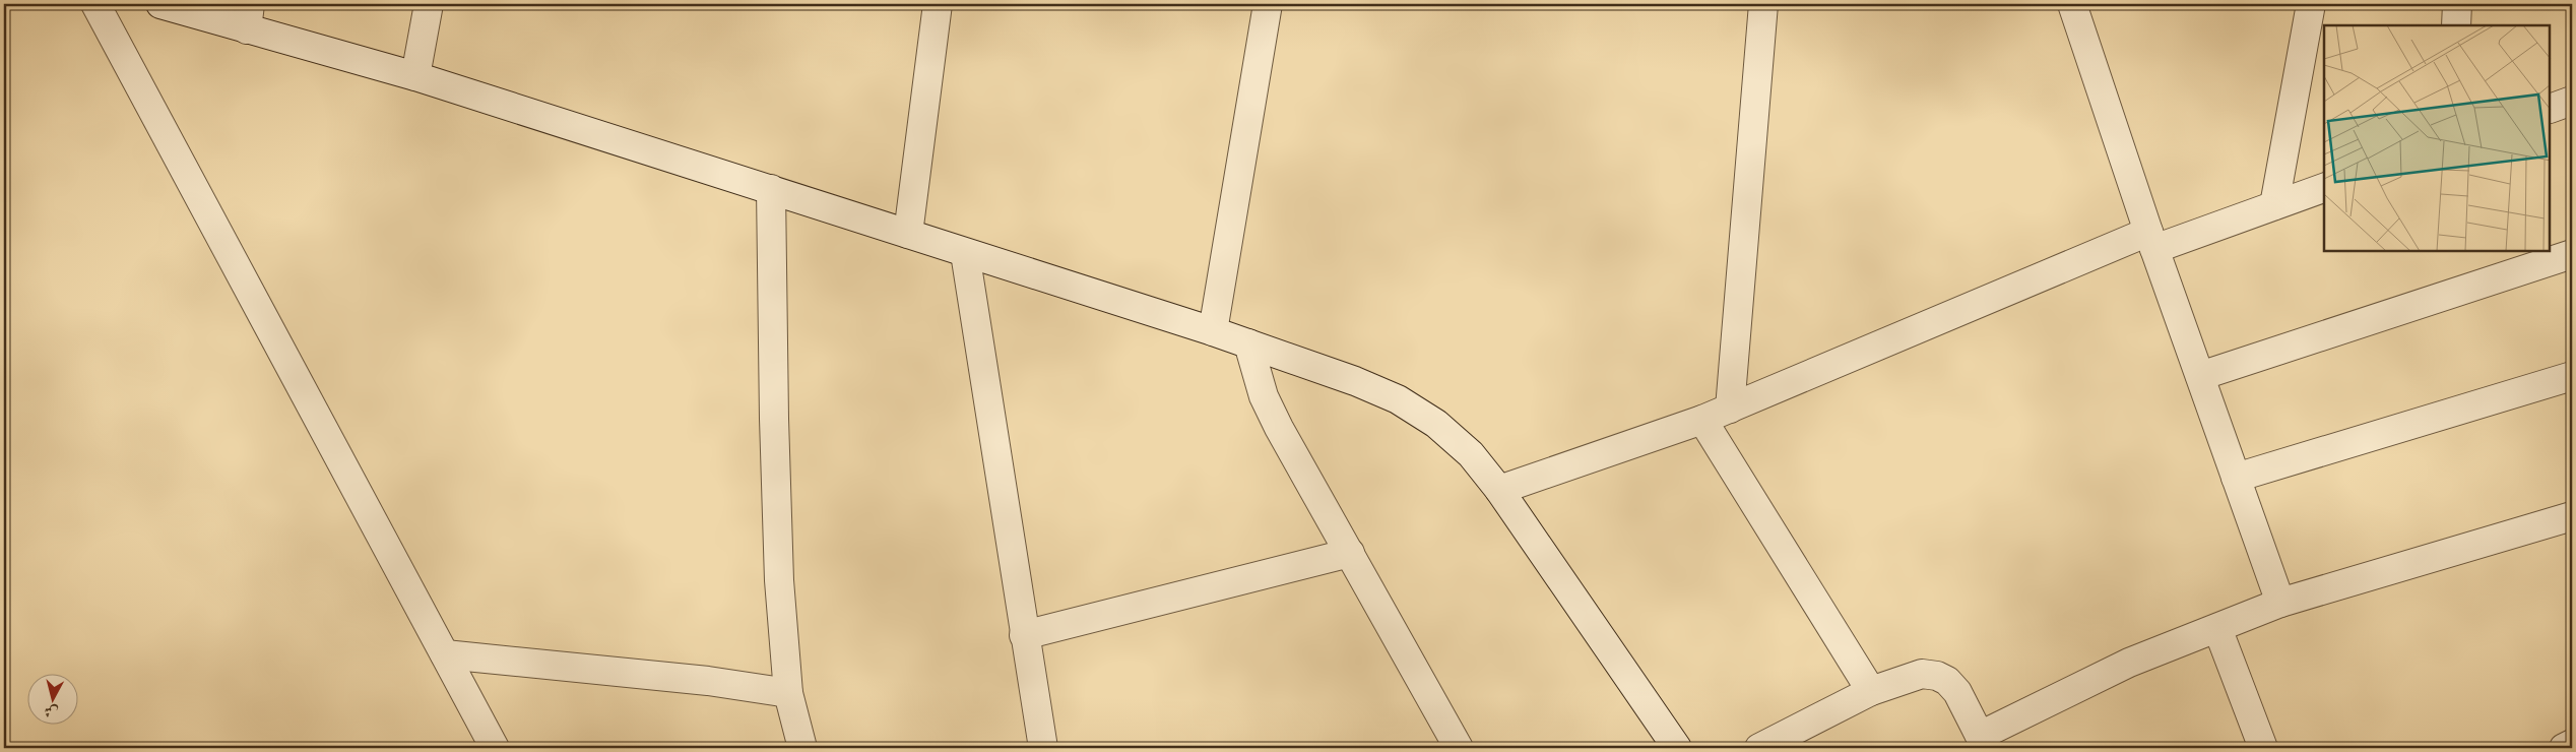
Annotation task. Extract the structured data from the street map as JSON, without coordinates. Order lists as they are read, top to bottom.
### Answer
{
  "north": "bottom"
}
